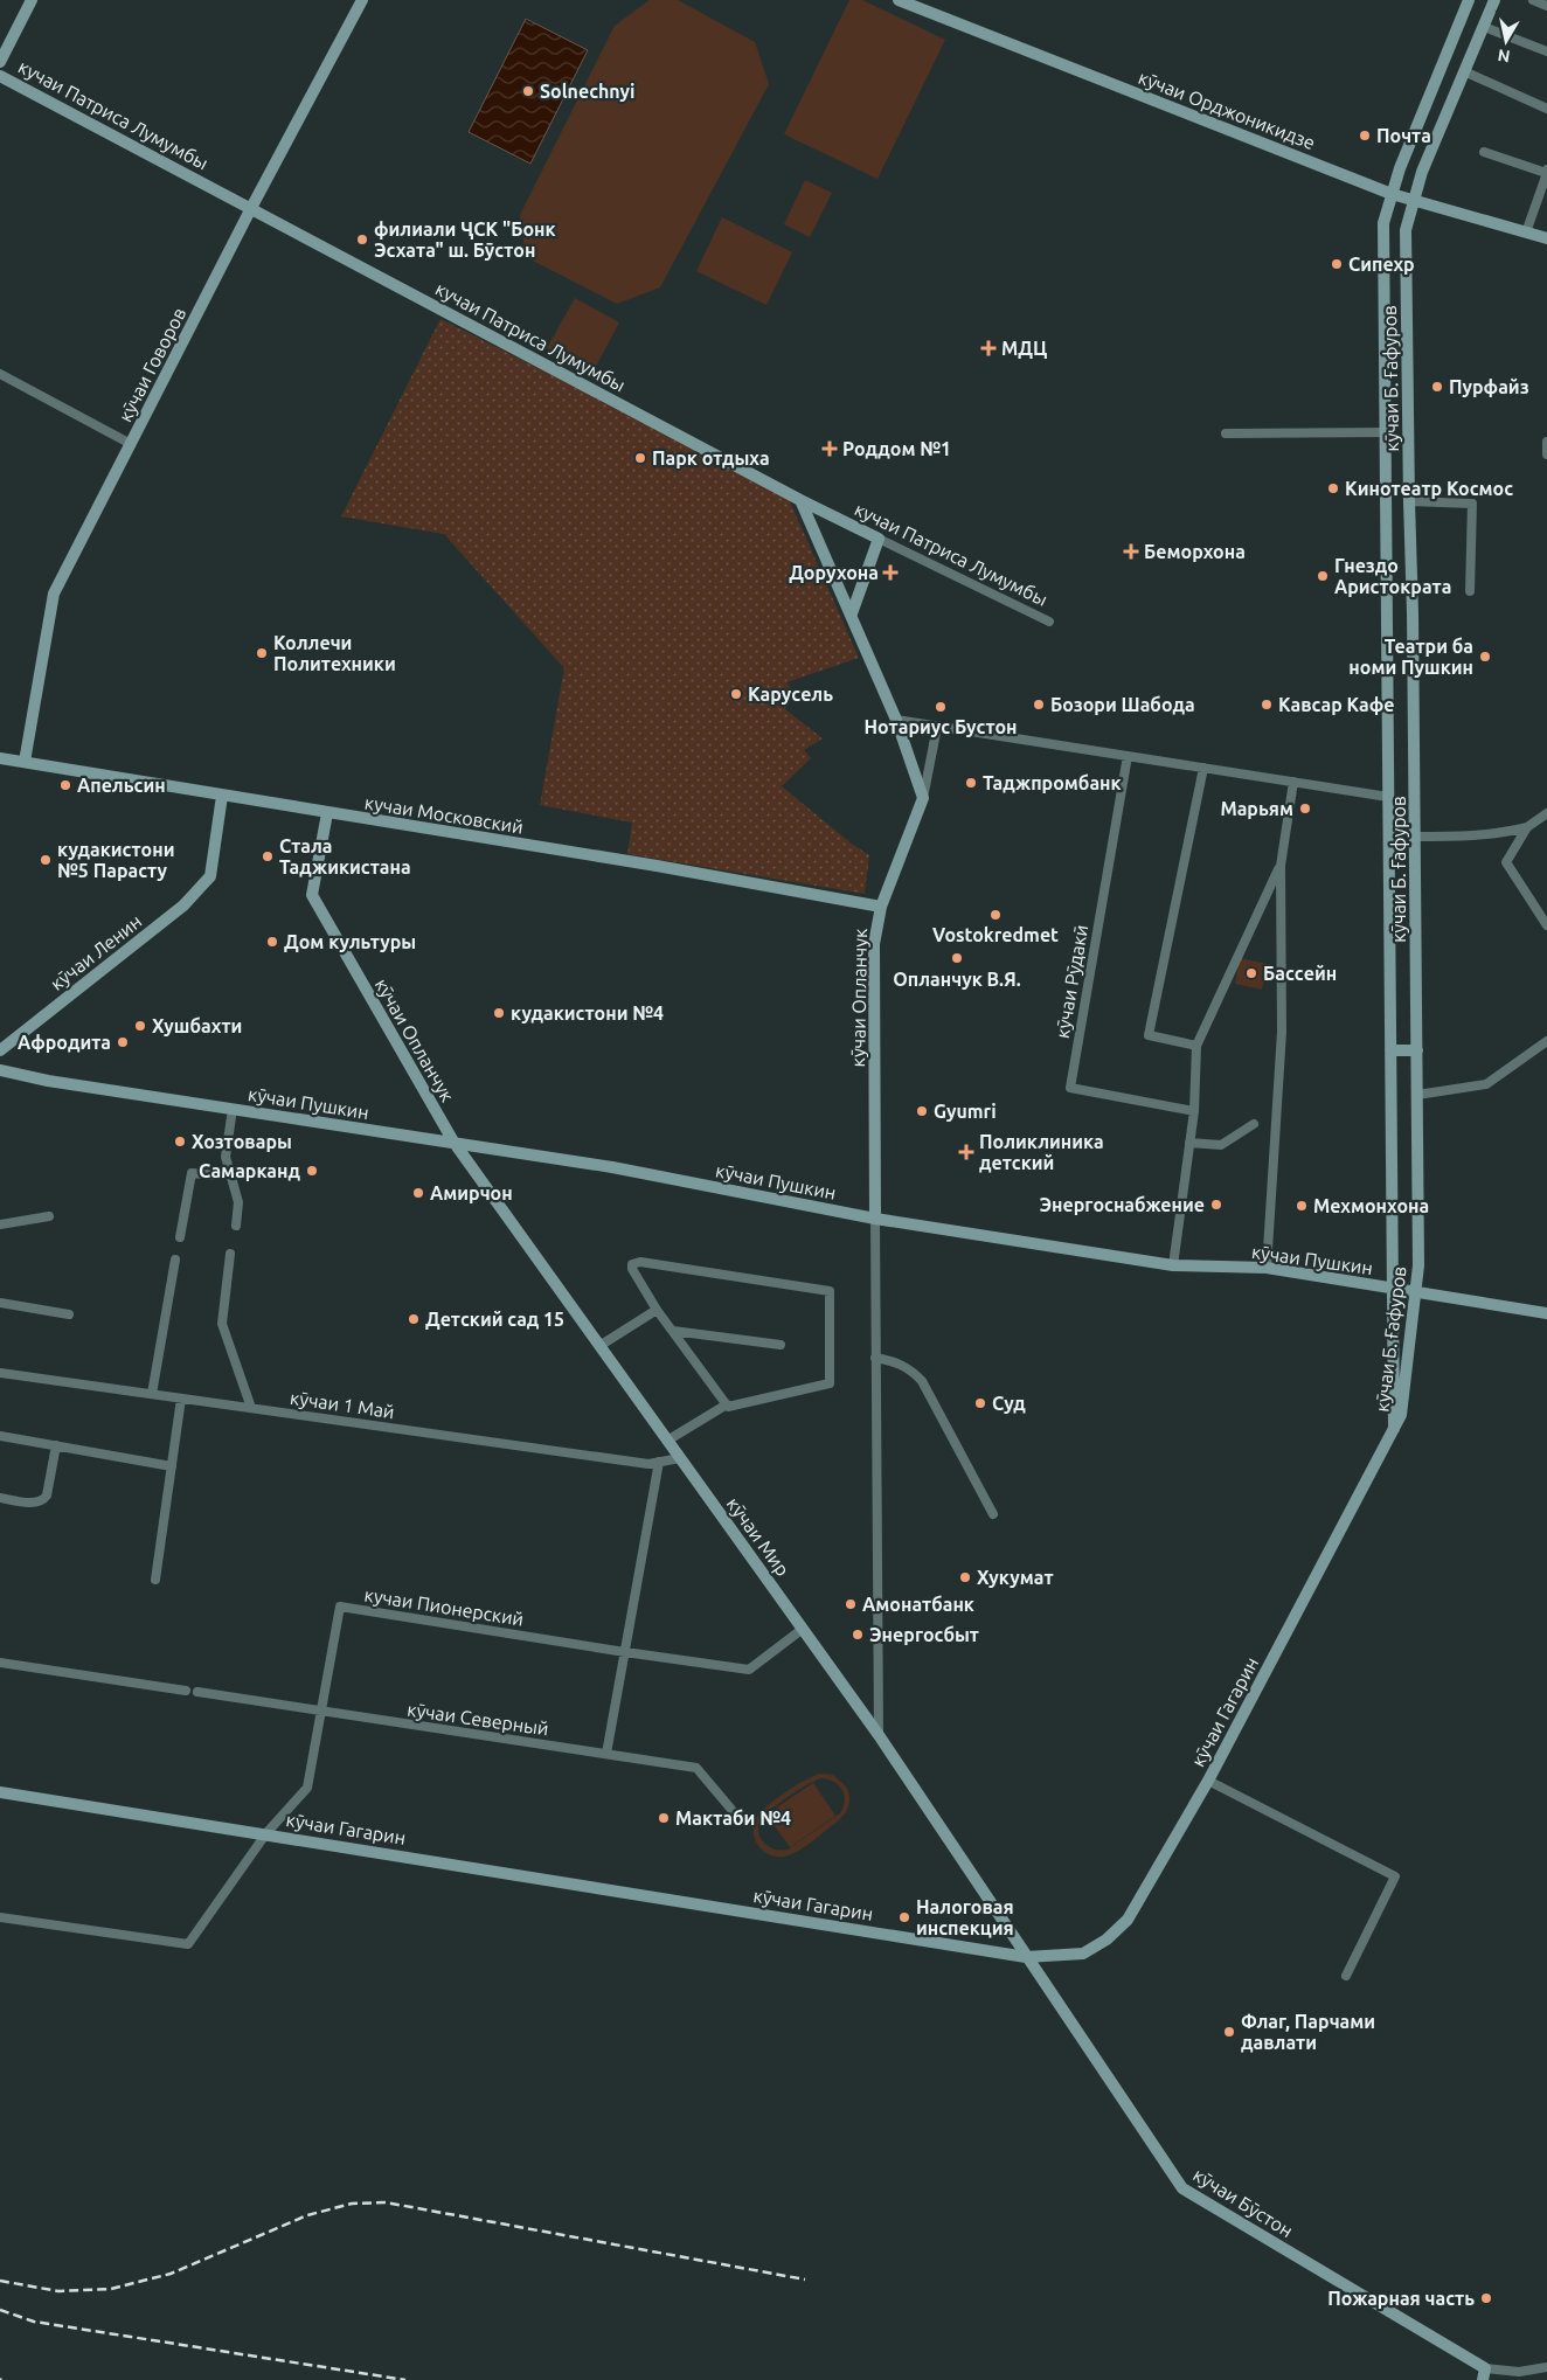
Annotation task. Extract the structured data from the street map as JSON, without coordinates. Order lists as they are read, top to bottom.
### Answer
{
  "streets": {
    "street": [
      "кӯчаи Орджоникидзе",
      "кучаи Патриса Лумумбы",
      "кӯчаи Говоров",
      "кӯчаи Б. Ғафуров",
      "кучаи Московский",
      "кӯчаи Ленин",
      "кӯчаи Рӯдакӣ",
      "кӯчаи Опланчук",
      "кӯчаи Пушкин",
      "кӯчаи 1 Май",
      "кӯчаи Мир",
      "кучаи Пионерский",
      "кӯчаи Гагарин",
      "кӯчаи Северный",
      "кӯчаи Бӯстон"
    ]
  },
  "crossings": [
    ["кӯчаи Орджоникидзе", "кӯчаи Б. Ғафуров"],
    ["кучаи Патриса Лумумбы", "кӯчаи Говоров"],
    ["кӯчаи Говоров", "кучаи Московский"],
    ["кӯчаи Б. Ғафуров", "кӯчаи Пушкин"],
    ["кӯчаи Б. Ғафуров", "кӯчаи Гагарин"],
    ["кучаи Московский", "кӯчаи Ленин"],
    ["кучаи Московский", "кӯчаи Опланчук"],
    ["кӯчаи Опланчук", "кӯчаи Пушкин"],
    ["кӯчаи Опланчук", "кӯчаи Мир"],
    ["кӯчаи Пушкин", "кӯчаи Мир"],
    ["кӯчаи 1 Май", "кӯчаи Мир"],
    ["кӯчаи Мир", "кучаи Пионерский"],
    ["кӯчаи Мир", "кӯчаи Гагарин"],
    ["кӯчаи Мир", "кӯчаи Бӯстон"],
    ["кучаи Пионерский", "кӯчаи Гагарин"],
    ["кучаи Пионерский", "кӯчаи Северный"],
    ["кӯчаи Гагарин", "кӯчаи Бӯстон"]
  ],
  "places": {
    "other": [
      "Solnechnyi",
      "Почта",
      "филиали ҶСК \"Бонк Эсхата\" ш. Бӯстон",
      "Сипехр",
      "Пурфайз",
      "Парк отдыха",
      "Кинотеатр Космос",
      "Гнездо Аристократа",
      "Коллечи Политехники",
      "Театри ба номи Пушкин",
      "Карусель",
      "Бозори Шабода",
      "Кавсар Кафе",
      "Нотариус Бустон",
      "Таджпромбанк",
      "Апельсин",
      "Марьям",
      "Стала Таджикистана",
      "кудакистони №5 Парасту",
      "Vostokredmet",
      "Дом культуры",
      "Опланчук В.Я.",
      "Бассейн",
      "кудакистони №4",
      "Хушбахти",
      "Афродита",
      "Gyumri",
      "Хозтовары",
      "Самарканд",
      "Амирчон",
      "Энергоснабжение",
      "Мехмонхона",
      "Детский сад 15",
      "Суд",
      "Хукумат",
      "Амонатбанк",
      "Энергосбыт",
      "Мактаби №4",
      "Налоговая инспекция",
      "Флаг, Парчами давлати",
      "Пожарная часть"
    ],
    "health": [
      "МДЦ",
      "Роддом №1",
      "Беморхона",
      "Дорухона",
      "Поликлиника детский"
    ]
  },
  "north": "bottom"
}
